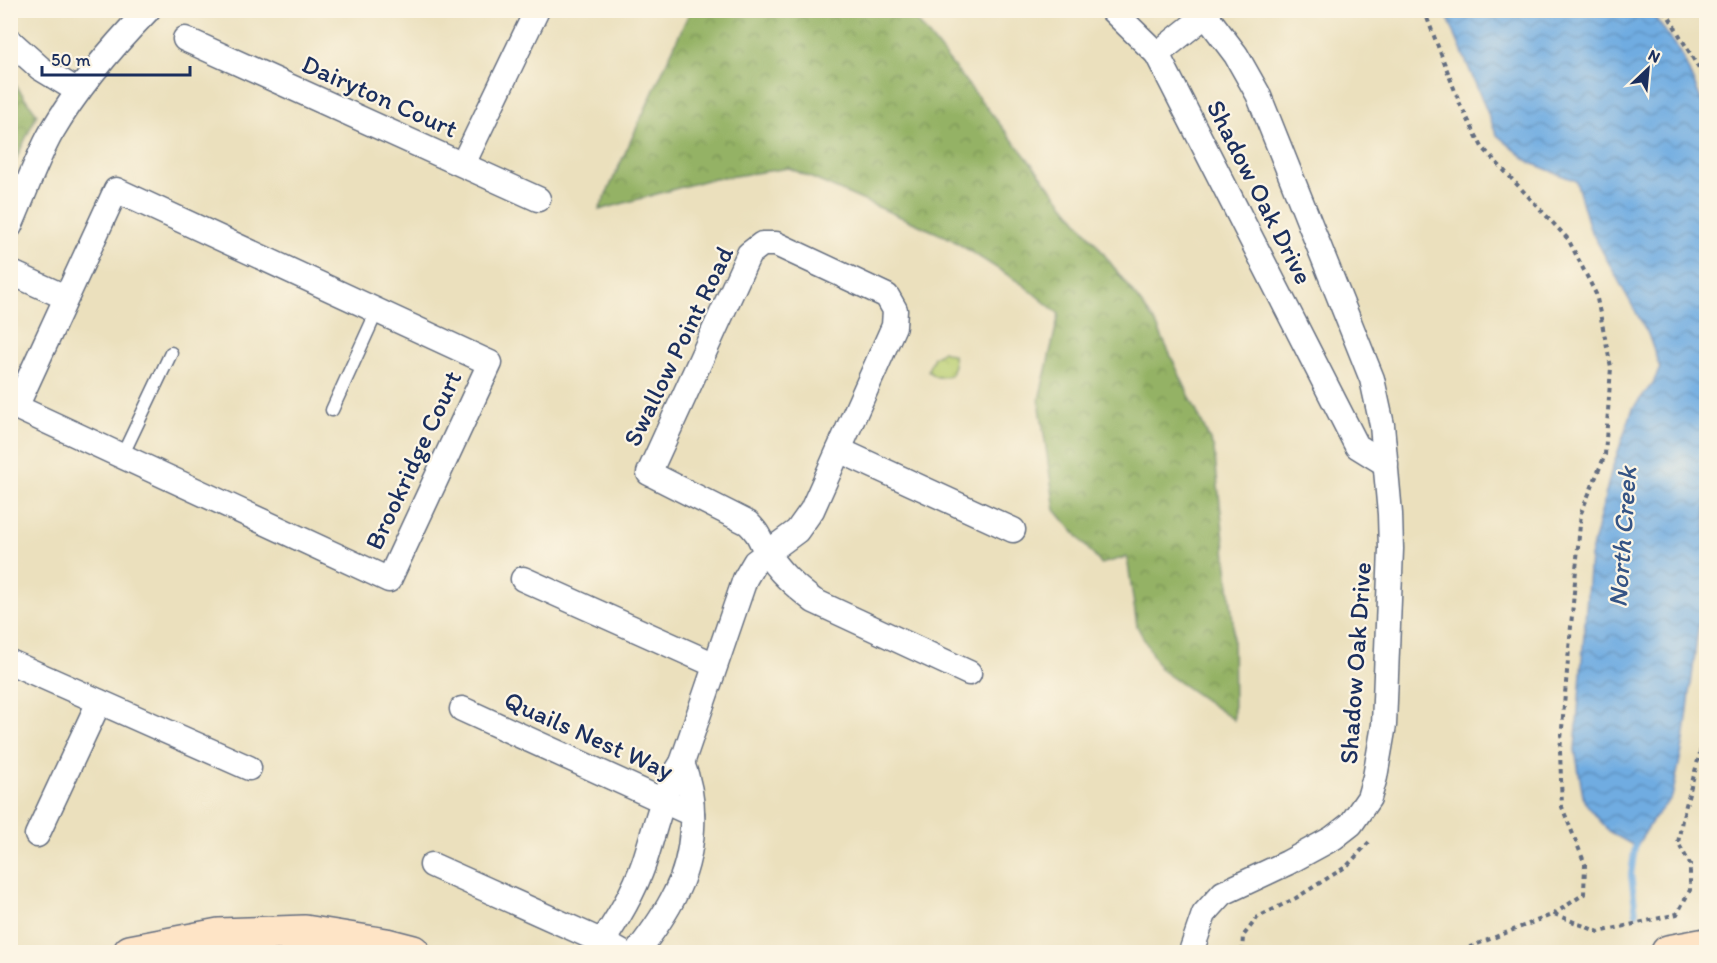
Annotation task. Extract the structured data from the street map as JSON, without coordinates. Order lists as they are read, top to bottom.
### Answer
{
  "streets": {
    "street": [
      "Dairyton Court",
      "Shadow Oak Drive",
      "Swallow Point Road",
      "Brookridge Court",
      "Quails Nest Way"
    ]
  },
  "crossings": [
    ["Swallow Point Road", "Quails Nest Way"]
  ],
  "water": ["North Creek"],
  "scale_bar": "50 m",
  "north": "top right"
}
